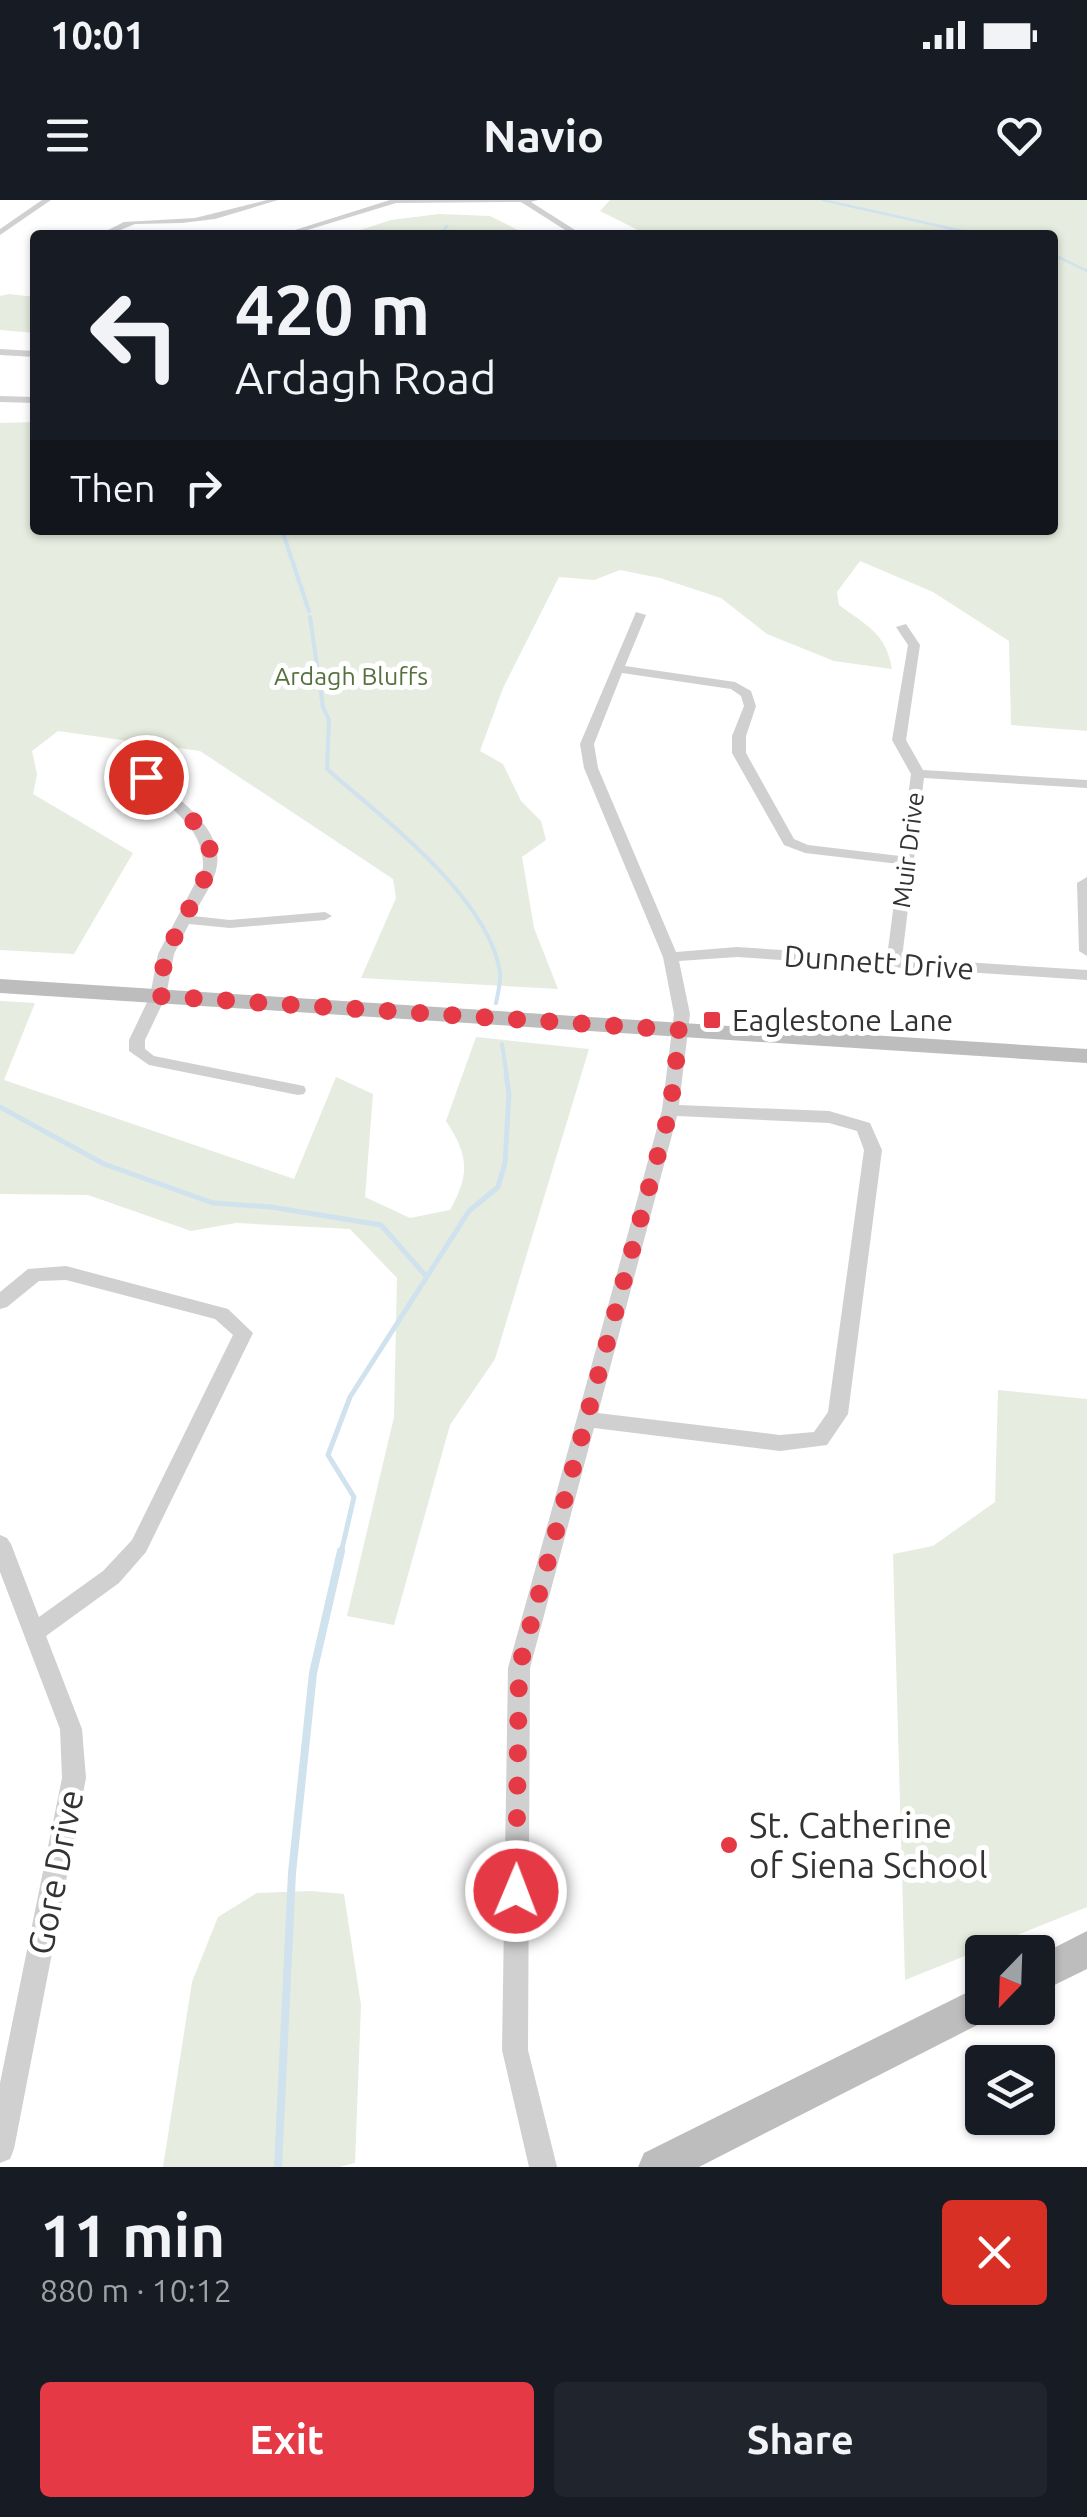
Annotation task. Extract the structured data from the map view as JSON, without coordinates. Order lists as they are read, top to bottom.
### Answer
{
  "streets": {
    "street": ["Muir Drive", "Dunnett Drive", "Gore Drive"]
  },
  "crossings": [
    ["Muir Drive", "Dunnett Drive"]
  ],
  "parks": ["Ardagh Bluffs"],
  "places": {
    "transit": ["Eaglestone Lane"],
    "other": ["St. Catherine of Siena School"]
  },
  "north": "bottom left",
  "page": {
    "status": "10:01",
    "header": "Navio",
    "turn": ["420 m", "Ardagh Road"],
    "then": "Then",
    "heading": ["11 min", "880 m · 10:12"],
    "buttons": ["Exit", "Share"]
  }
}
